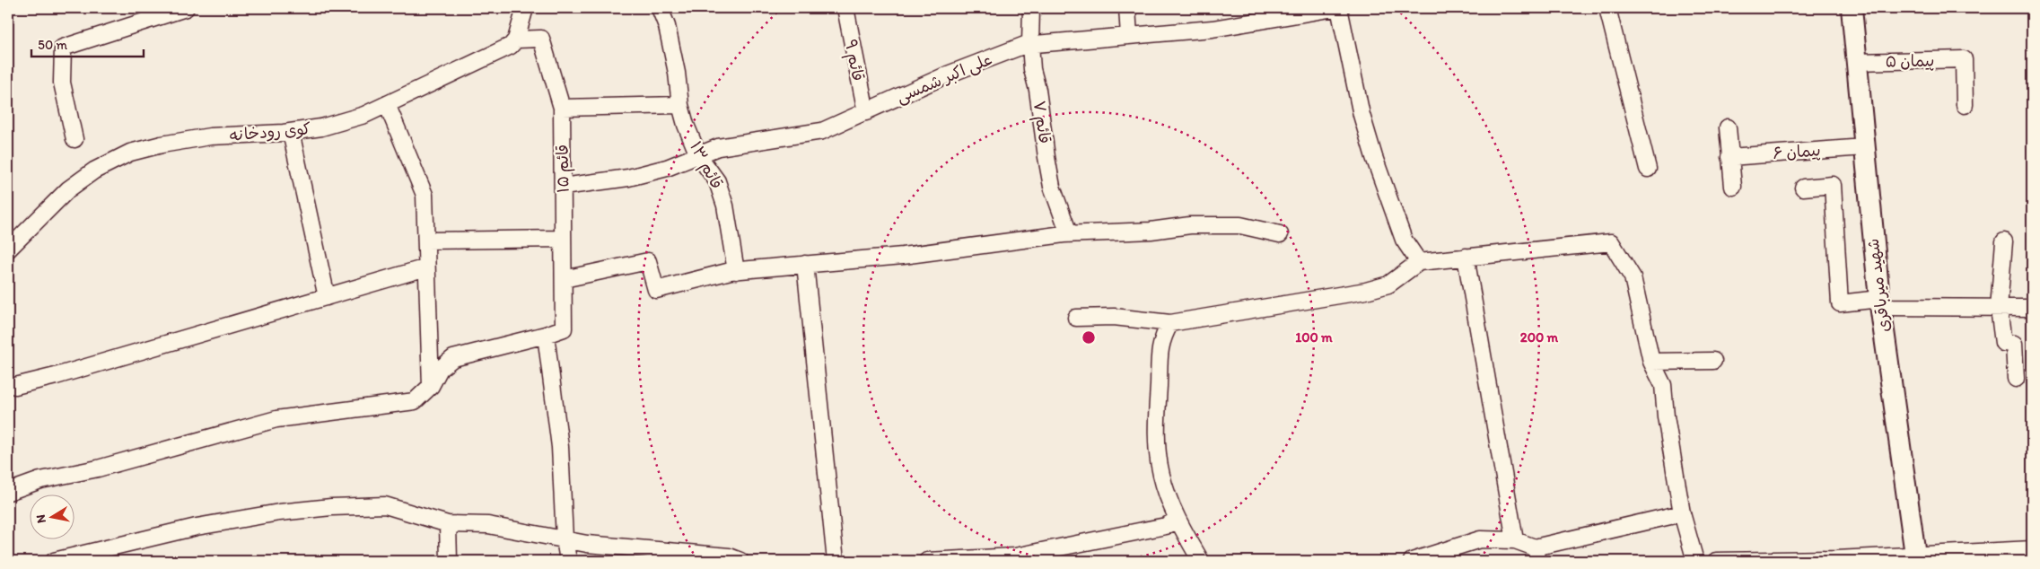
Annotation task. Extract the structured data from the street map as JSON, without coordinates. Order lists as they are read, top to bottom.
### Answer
{
  "streets": {
    "main road": ["شهید میرباقری"],
    "street": [
      "قائم ۹",
      "پیمان ۵",
      "علی اکبر شمسی",
      "قائم ۷",
      "کوی رودخانه",
      "پیمان ۶",
      "قائم ۱۳",
      "قائم ۱۵"
    ]
  },
  "crossings": [
    ["قائم ۹", "علی اکبر شمسی"],
    ["پیمان ۵", "شهید میرباقری"],
    ["علی اکبر شمسی", "قائم ۷"],
    ["علی اکبر شمسی", "قائم ۱۳"],
    ["علی اکبر شمسی", "قائم ۱۵"],
    ["کوی رودخانه", "قائم ۱۵"],
    ["پیمان ۶", "شهید میرباقری"]
  ],
  "scale_bar": "50 m",
  "north": "left",
  "rings": ["100 m", "200 m"]
}
